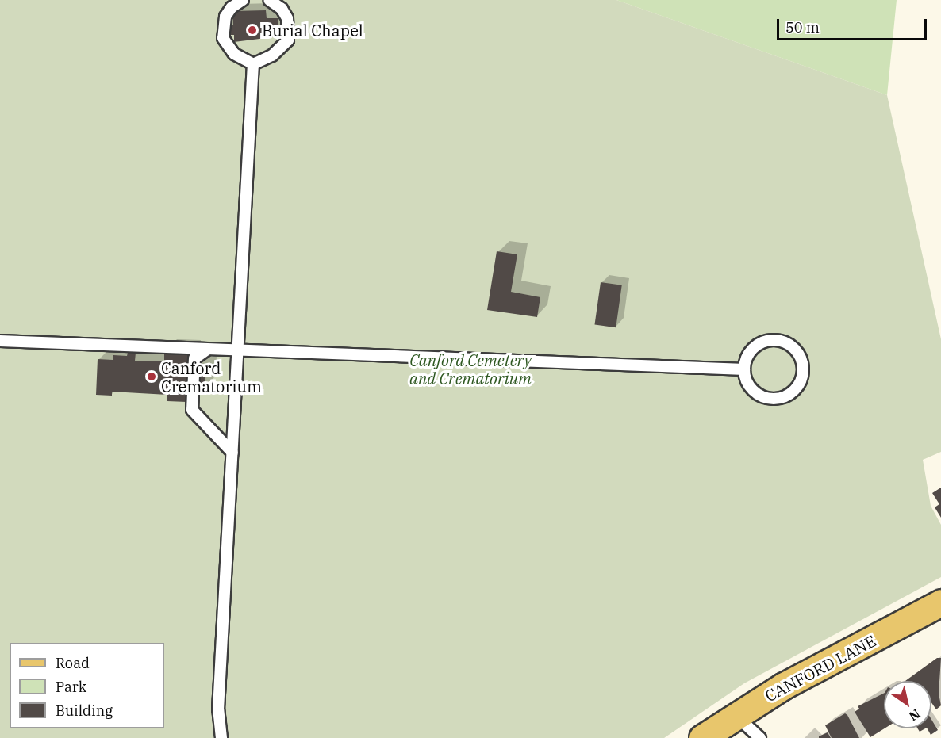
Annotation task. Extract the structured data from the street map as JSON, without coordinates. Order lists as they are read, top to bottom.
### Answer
{
  "streets": {
    "main road": ["CANFORD LANE"]
  },
  "parks": ["Canford Cemetery and Crematorium"],
  "places": ["Burial Chapel", "Canford Crematorium"],
  "legend": ["Road", "Park", "Building"],
  "scale_bar": "50 m",
  "north": "bottom right"
}
